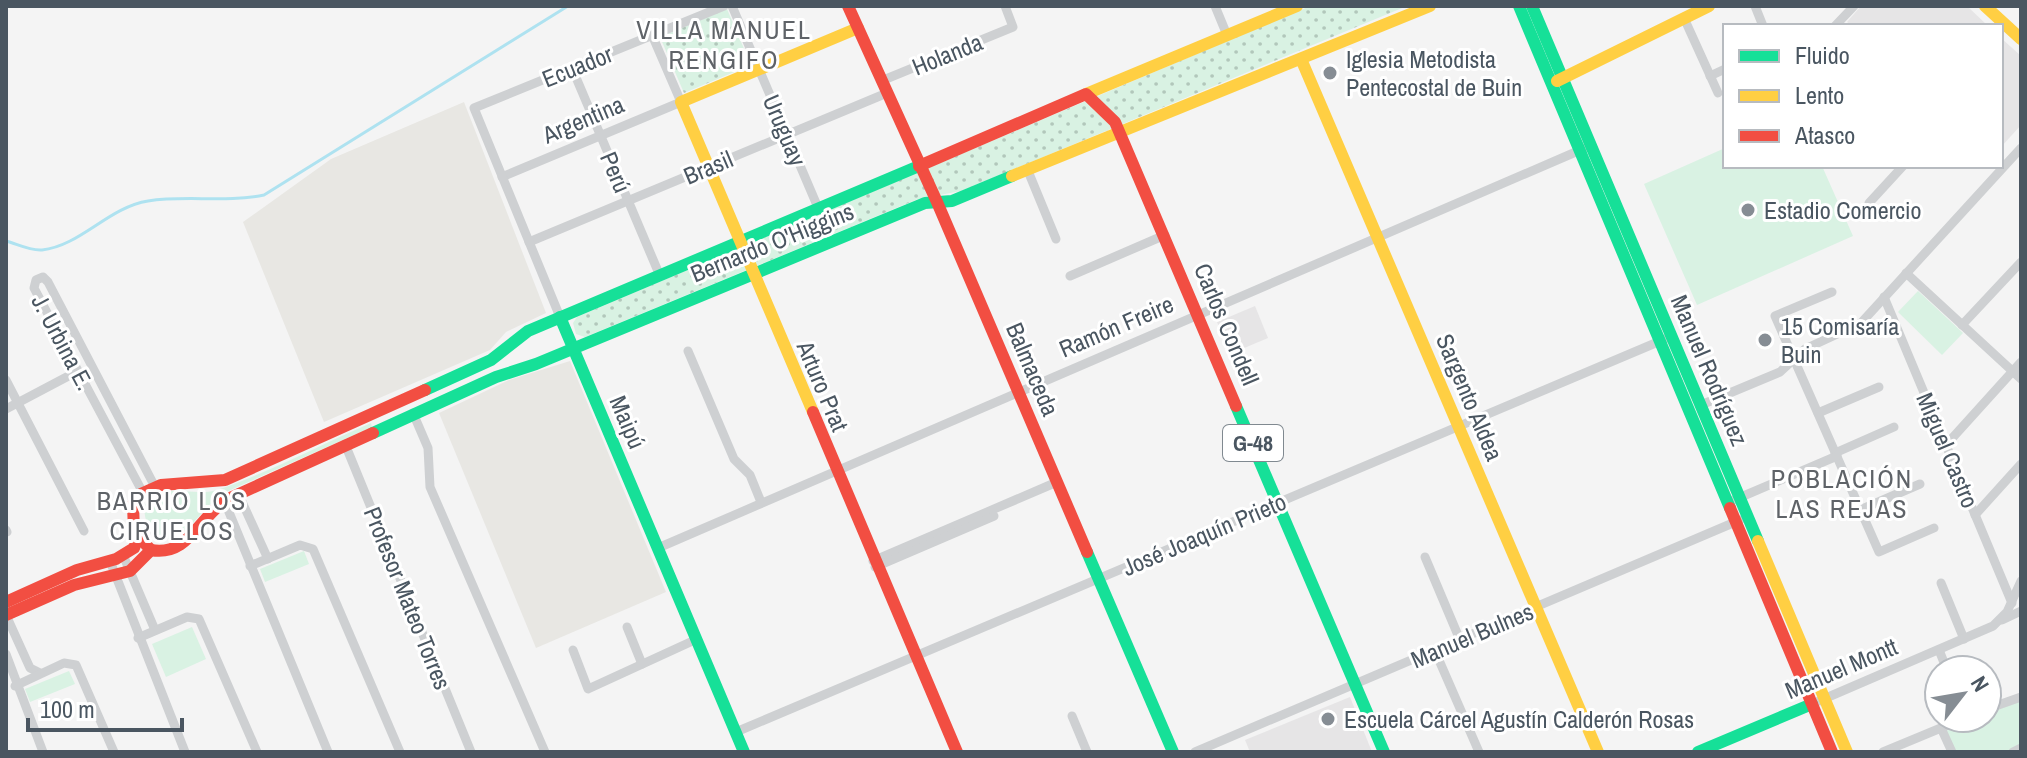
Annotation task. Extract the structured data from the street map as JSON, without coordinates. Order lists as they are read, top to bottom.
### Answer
{
  "streets": {
    "main road": [
      "Argentina",
      "Bernardo O'Higgins",
      "Carlos Condell",
      "Balmaceda",
      "Manuel Rodríguez",
      "Arturo Prat",
      "Sargento Aldea",
      "Maipú",
      "G-48",
      "Manuel Montt"
    ],
    "street": [
      "Holanda",
      "Ecuador",
      "Uruguay",
      "Brasil",
      "Perú",
      "Ramón Freire",
      "J. Urbina E.",
      "Miguel Castro",
      "José Joaquín Prieto",
      "Profesor Mateo Torres",
      "Manuel Bulnes"
    ]
  },
  "crossings": [
    ["Holanda", "Brasil"],
    ["Holanda", "Balmaceda"],
    ["Ecuador", "Perú"],
    ["Ecuador", "Arturo Prat"],
    ["Ecuador", "Maipú"],
    ["Argentina", "Uruguay"],
    ["Argentina", "Perú"],
    ["Argentina", "Balmaceda"],
    ["Argentina", "Arturo Prat"],
    ["Argentina", "Maipú"],
    ["Uruguay", "Brasil"],
    ["Uruguay", "Bernardo O'Higgins"],
    ["Brasil", "Perú"],
    ["Brasil", "Balmaceda"],
    ["Brasil", "Arturo Prat"],
    ["Brasil", "Maipú"],
    ["Perú", "Bernardo O'Higgins"],
    ["Bernardo O'Higgins", "Carlos Condell"],
    ["Bernardo O'Higgins", "J. Urbina E."],
    ["Bernardo O'Higgins", "Balmaceda"],
    ["Bernardo O'Higgins", "Arturo Prat"],
    ["Bernardo O'Higgins", "Sargento Aldea"],
    ["Bernardo O'Higgins", "Maipú"],
    ["Bernardo O'Higgins", "G-48"],
    ["Bernardo O'Higgins", "Profesor Mateo Torres"],
    ["Carlos Condell", "Ramón Freire"],
    ["Carlos Condell", "G-48"],
    ["Carlos Condell", "José Joaquín Prieto"],
    ["Carlos Condell", "Manuel Bulnes"],
    ["Ramón Freire", "Balmaceda"],
    ["Ramón Freire", "Manuel Rodríguez"],
    ["Ramón Freire", "Arturo Prat"],
    ["Ramón Freire", "Sargento Aldea"],
    ["Ramón Freire", "Maipú"],
    ["Balmaceda", "José Joaquín Prieto"],
    ["Manuel Rodríguez", "José Joaquín Prieto"],
    ["Manuel Rodríguez", "Manuel Bulnes"],
    ["Manuel Rodríguez", "Manuel Montt"],
    ["Arturo Prat", "José Joaquín Prieto"],
    ["Sargento Aldea", "José Joaquín Prieto"],
    ["Sargento Aldea", "Manuel Bulnes"],
    ["Maipú", "José Joaquín Prieto"],
    ["Miguel Castro", "Manuel Montt"]
  ],
  "districts": ["VILLA MANUEL RENGIFO", "POBLACIÓN LAS REJAS", "BARRIO LOS CIRUELOS"],
  "places": [
    "Iglesia Metodista Pentecostal de Buin",
    "Estadio Comercio",
    "15 Comisaría Buin",
    "Escuela Cárcel Agustín Calderón Rosas"
  ],
  "legend": ["Fluido", "Lento", "Atasco"],
  "scale_bar": "100 m",
  "north": "top right"
}
